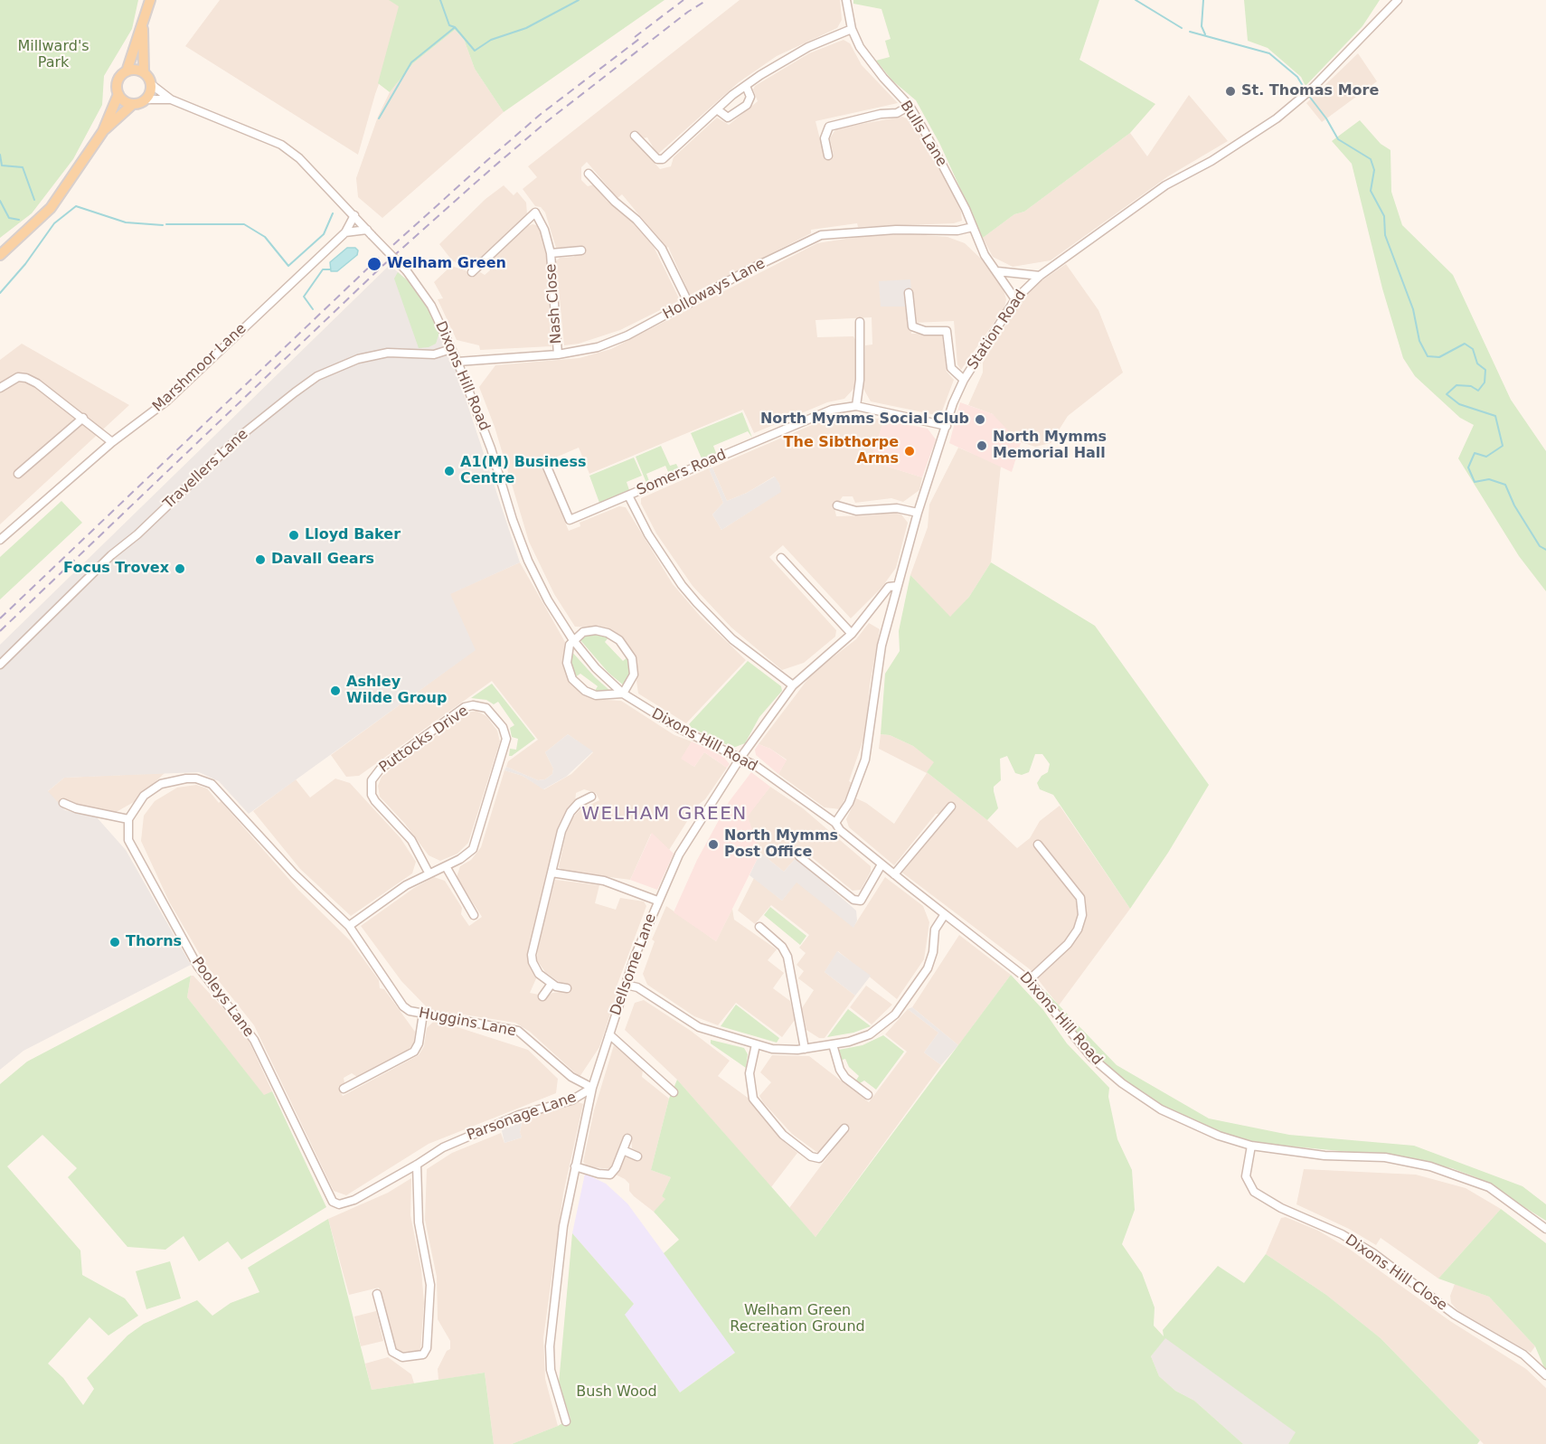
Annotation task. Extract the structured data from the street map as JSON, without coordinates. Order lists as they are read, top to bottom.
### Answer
{
  "streets": {
    "street": [
      "Bulls Lane",
      "Holloways Lane",
      "Nash Close",
      "Station Road",
      "Marshmoor Lane",
      "Dixons Hill Road",
      "Travellers Lane",
      "Somers Road",
      "Puttocks Drive",
      "Dellsome Lane",
      "Pooleys Lane",
      "Huggins Lane",
      "Parsonage Lane",
      "Dixons Hill Close"
    ]
  },
  "crossings": [
    ["Bulls Lane", "Holloways Lane"],
    ["Bulls Lane", "Station Road"],
    ["Holloways Lane", "Nash Close"],
    ["Holloways Lane", "Dixons Hill Road"],
    ["Station Road", "Dixons Hill Road"],
    ["Station Road", "Somers Road"],
    ["Station Road", "Dellsome Lane"],
    ["Marshmoor Lane", "Dixons Hill Road"],
    ["Dixons Hill Road", "Travellers Lane"],
    ["Dixons Hill Road", "Dellsome Lane"],
    ["Dixons Hill Road", "Dixons Hill Close"],
    ["Somers Road", "Dellsome Lane"],
    ["Puttocks Drive", "Huggins Lane"],
    ["Dellsome Lane", "Huggins Lane"],
    ["Dellsome Lane", "Parsonage Lane"],
    ["Pooleys Lane", "Huggins Lane"],
    ["Pooleys Lane", "Parsonage Lane"],
    ["Huggins Lane", "Parsonage Lane"]
  ],
  "districts": ["WELHAM GREEN"],
  "parks": ["Millward's Park", "Welham Green Recreation Ground", "Bush Wood"],
  "places": [
    "St. Thomas More",
    "Welham Green",
    "North Mymms Social Club",
    "North Mymms Memorial Hall",
    "The Sibthorpe Arms",
    "A1(M) Business Centre",
    "Lloyd Baker",
    "Davall Gears",
    "Focus Trovex",
    "Ashley Wilde Group",
    "North Mymms Post Office",
    "Thorns"
  ]
}
